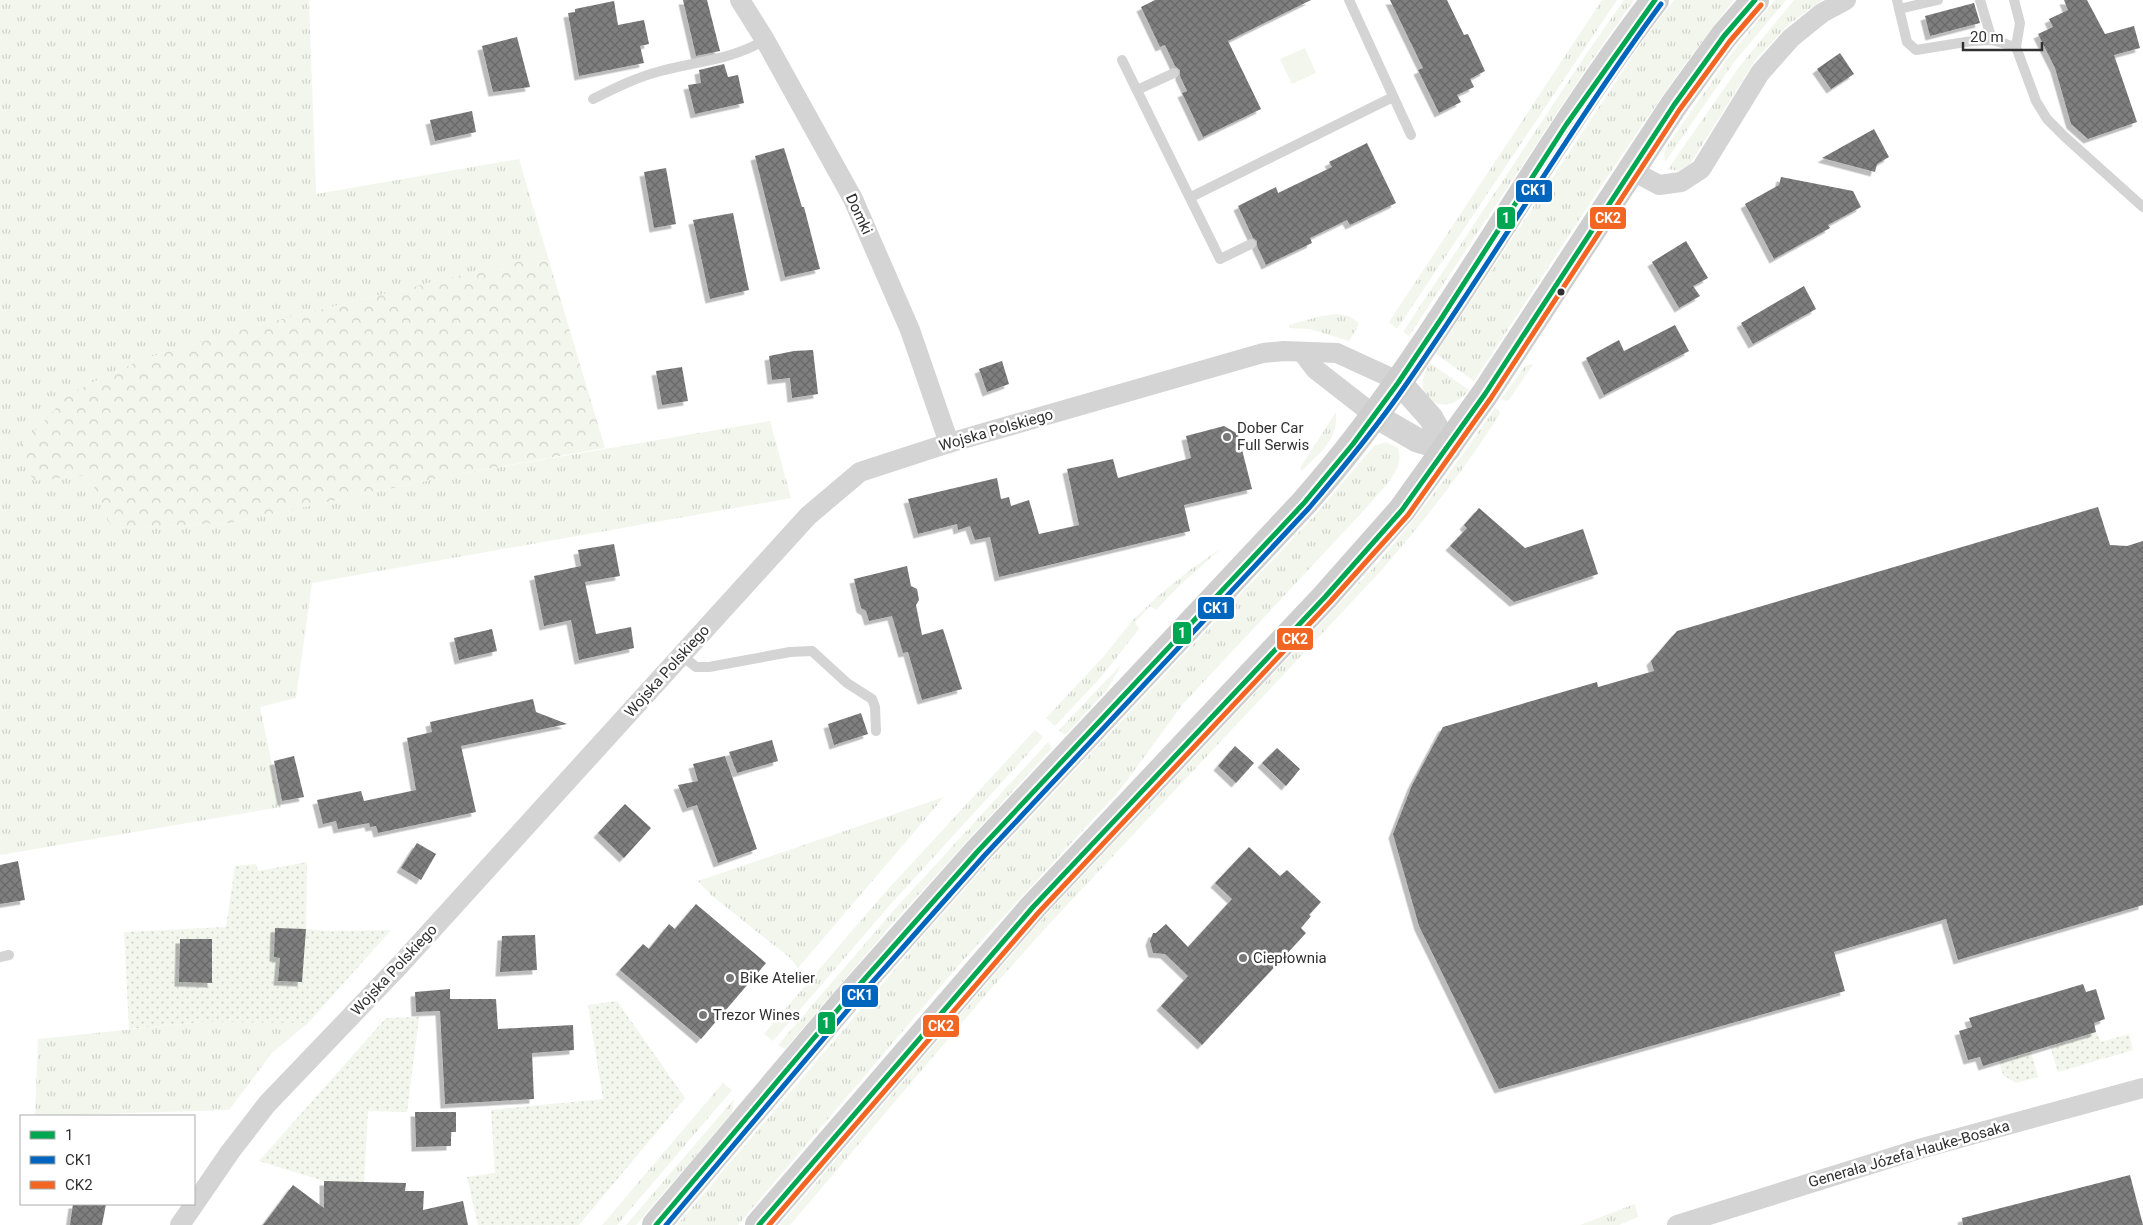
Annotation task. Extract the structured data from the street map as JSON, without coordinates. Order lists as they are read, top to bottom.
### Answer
{
  "streets": {
    "street": ["Domki", "Wojska Polskiego", "Generała Józefa Hauke-Bosaka"]
  },
  "crossings": [
    ["Domki", "Wojska Polskiego"]
  ],
  "places": [
    "Dober Car Full Serwis",
    "Ciepłownia",
    "Bike Atelier",
    "Trezor Wines"
  ],
  "lines": ["transit line 1", "transit line CK1", "transit line CK2"],
  "legend": ["1", "CK1", "CK2"],
  "scale_bar": "20 m"
}
